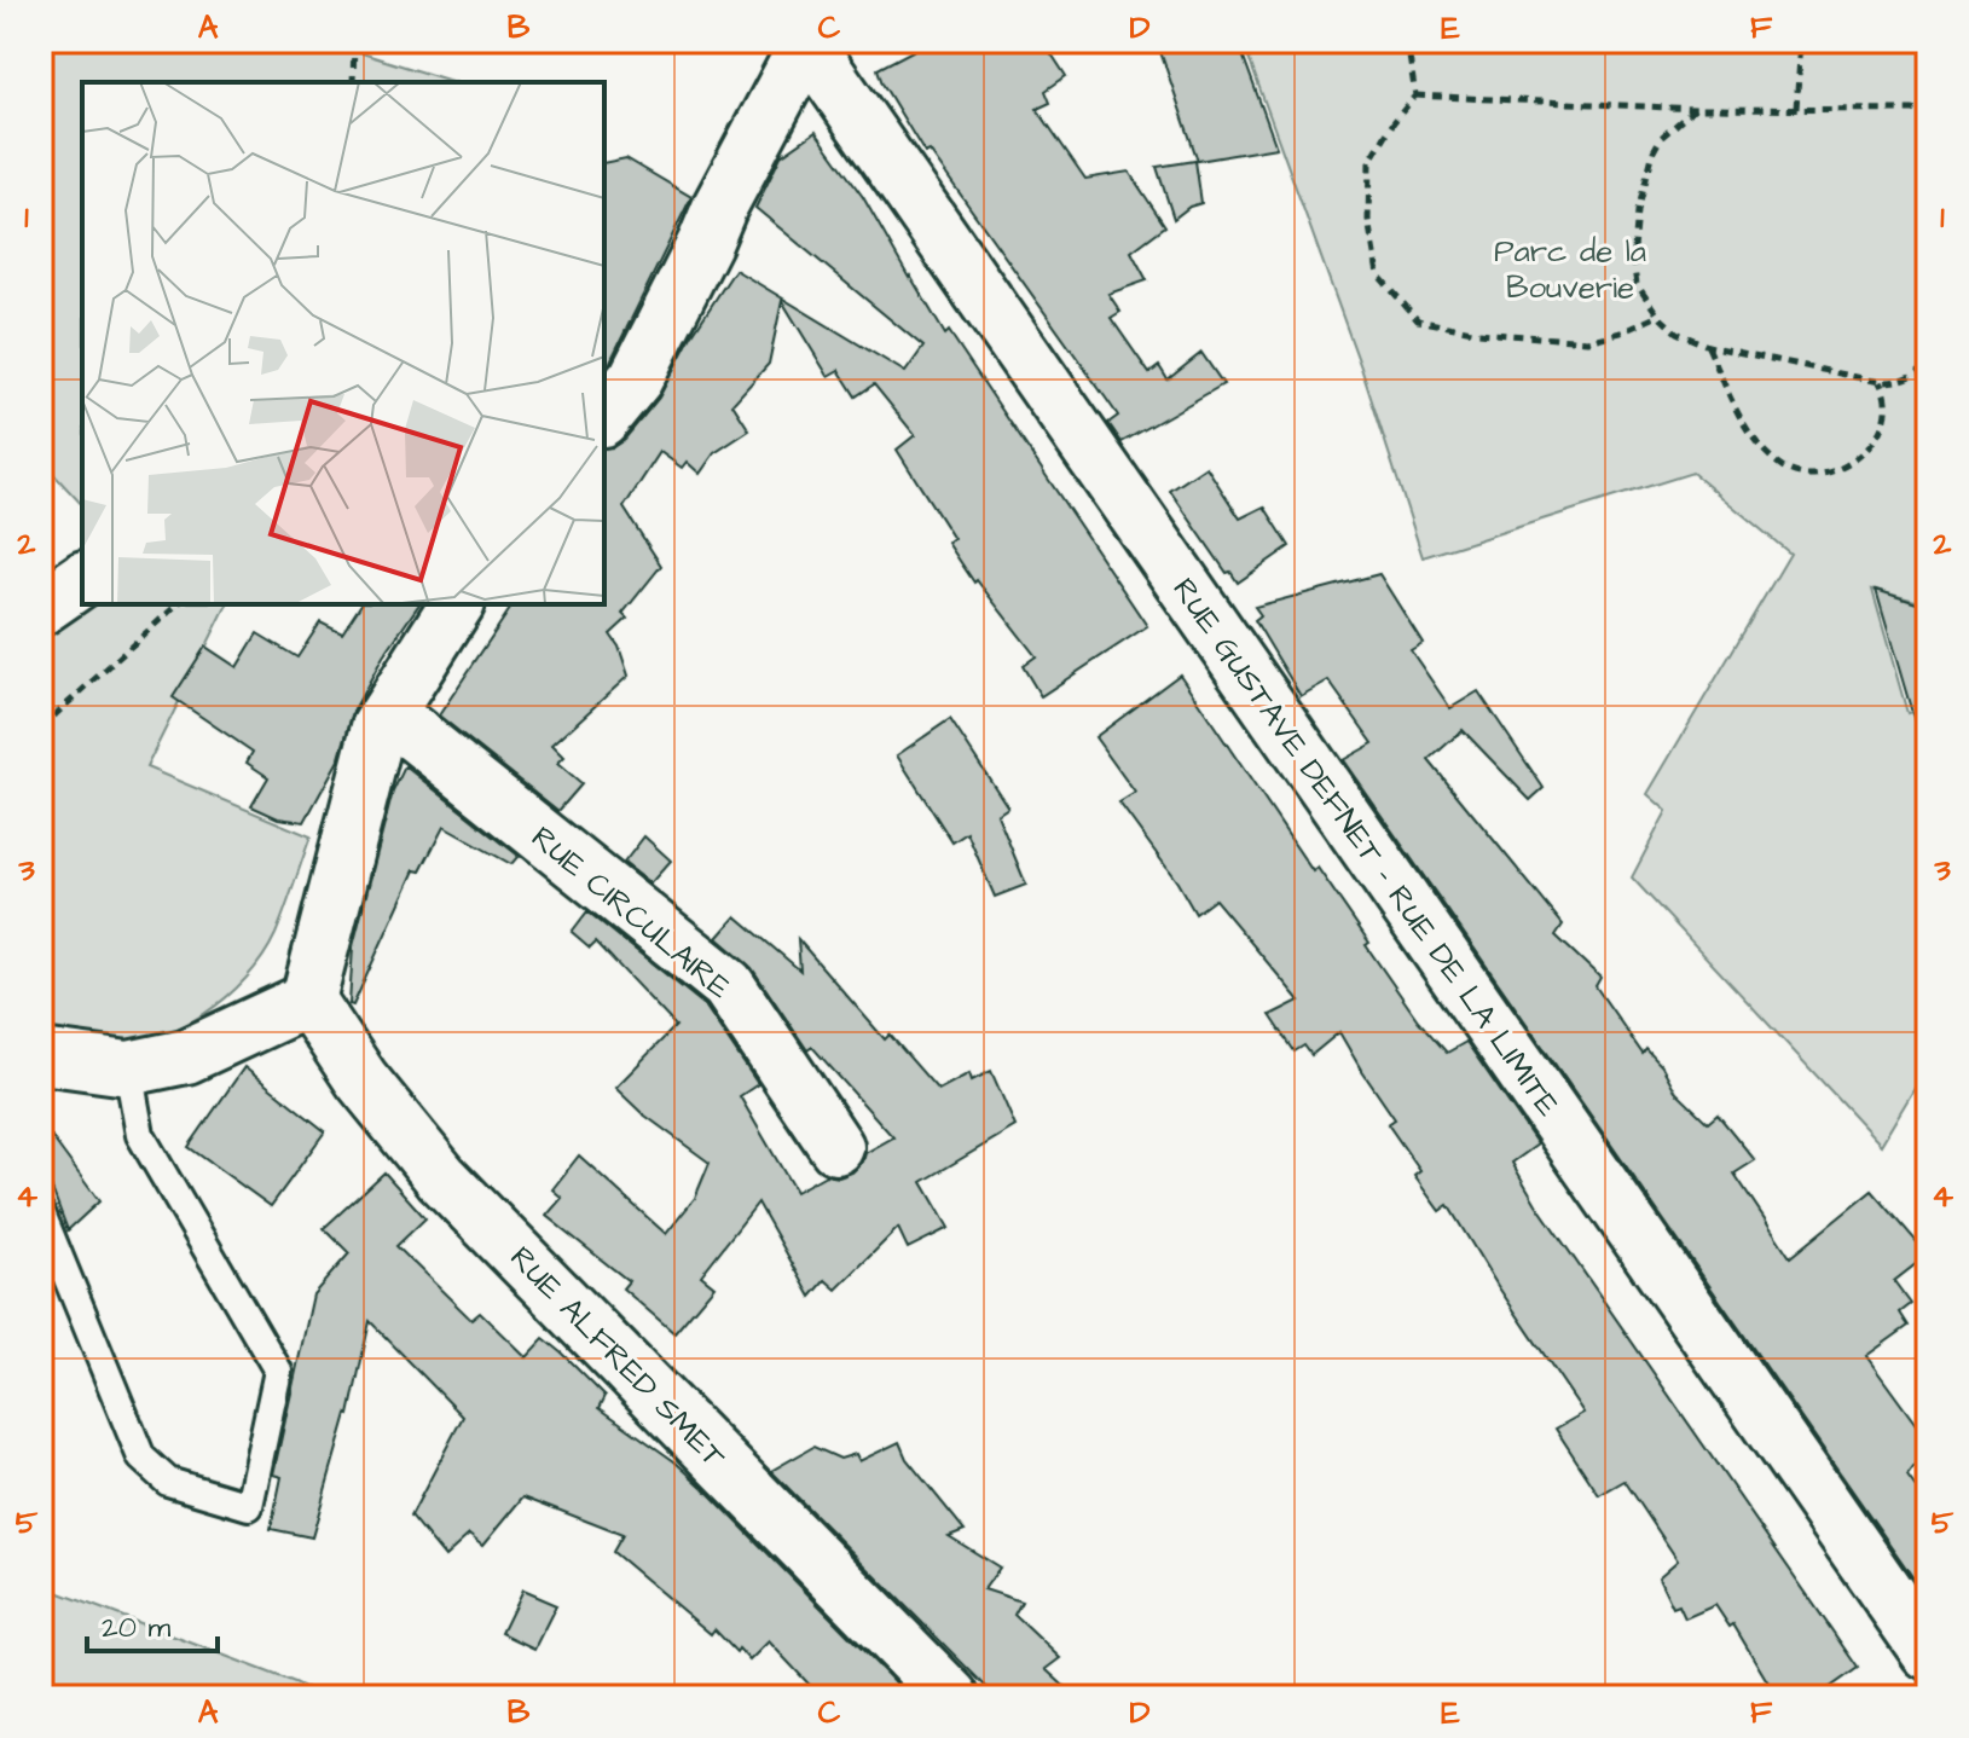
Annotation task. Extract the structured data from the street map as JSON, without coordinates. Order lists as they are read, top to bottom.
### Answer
{
  "streets": {
    "street": ["RUE GUSTAVE DEFNET - RUE DE LA LIMITE", "RUE CIRCULAIRE", "RUE ALFRED SMET"]
  },
  "parks": ["Parc de la Bouverie"],
  "scale_bar": "20 m",
  "grid": {
    "columns": [
      "A",
      "B",
      "C",
      "D",
      "E",
      "F"
    ],
    "rows": [
      "1",
      "2",
      "3",
      "4",
      "5"
    ]
  }
}
